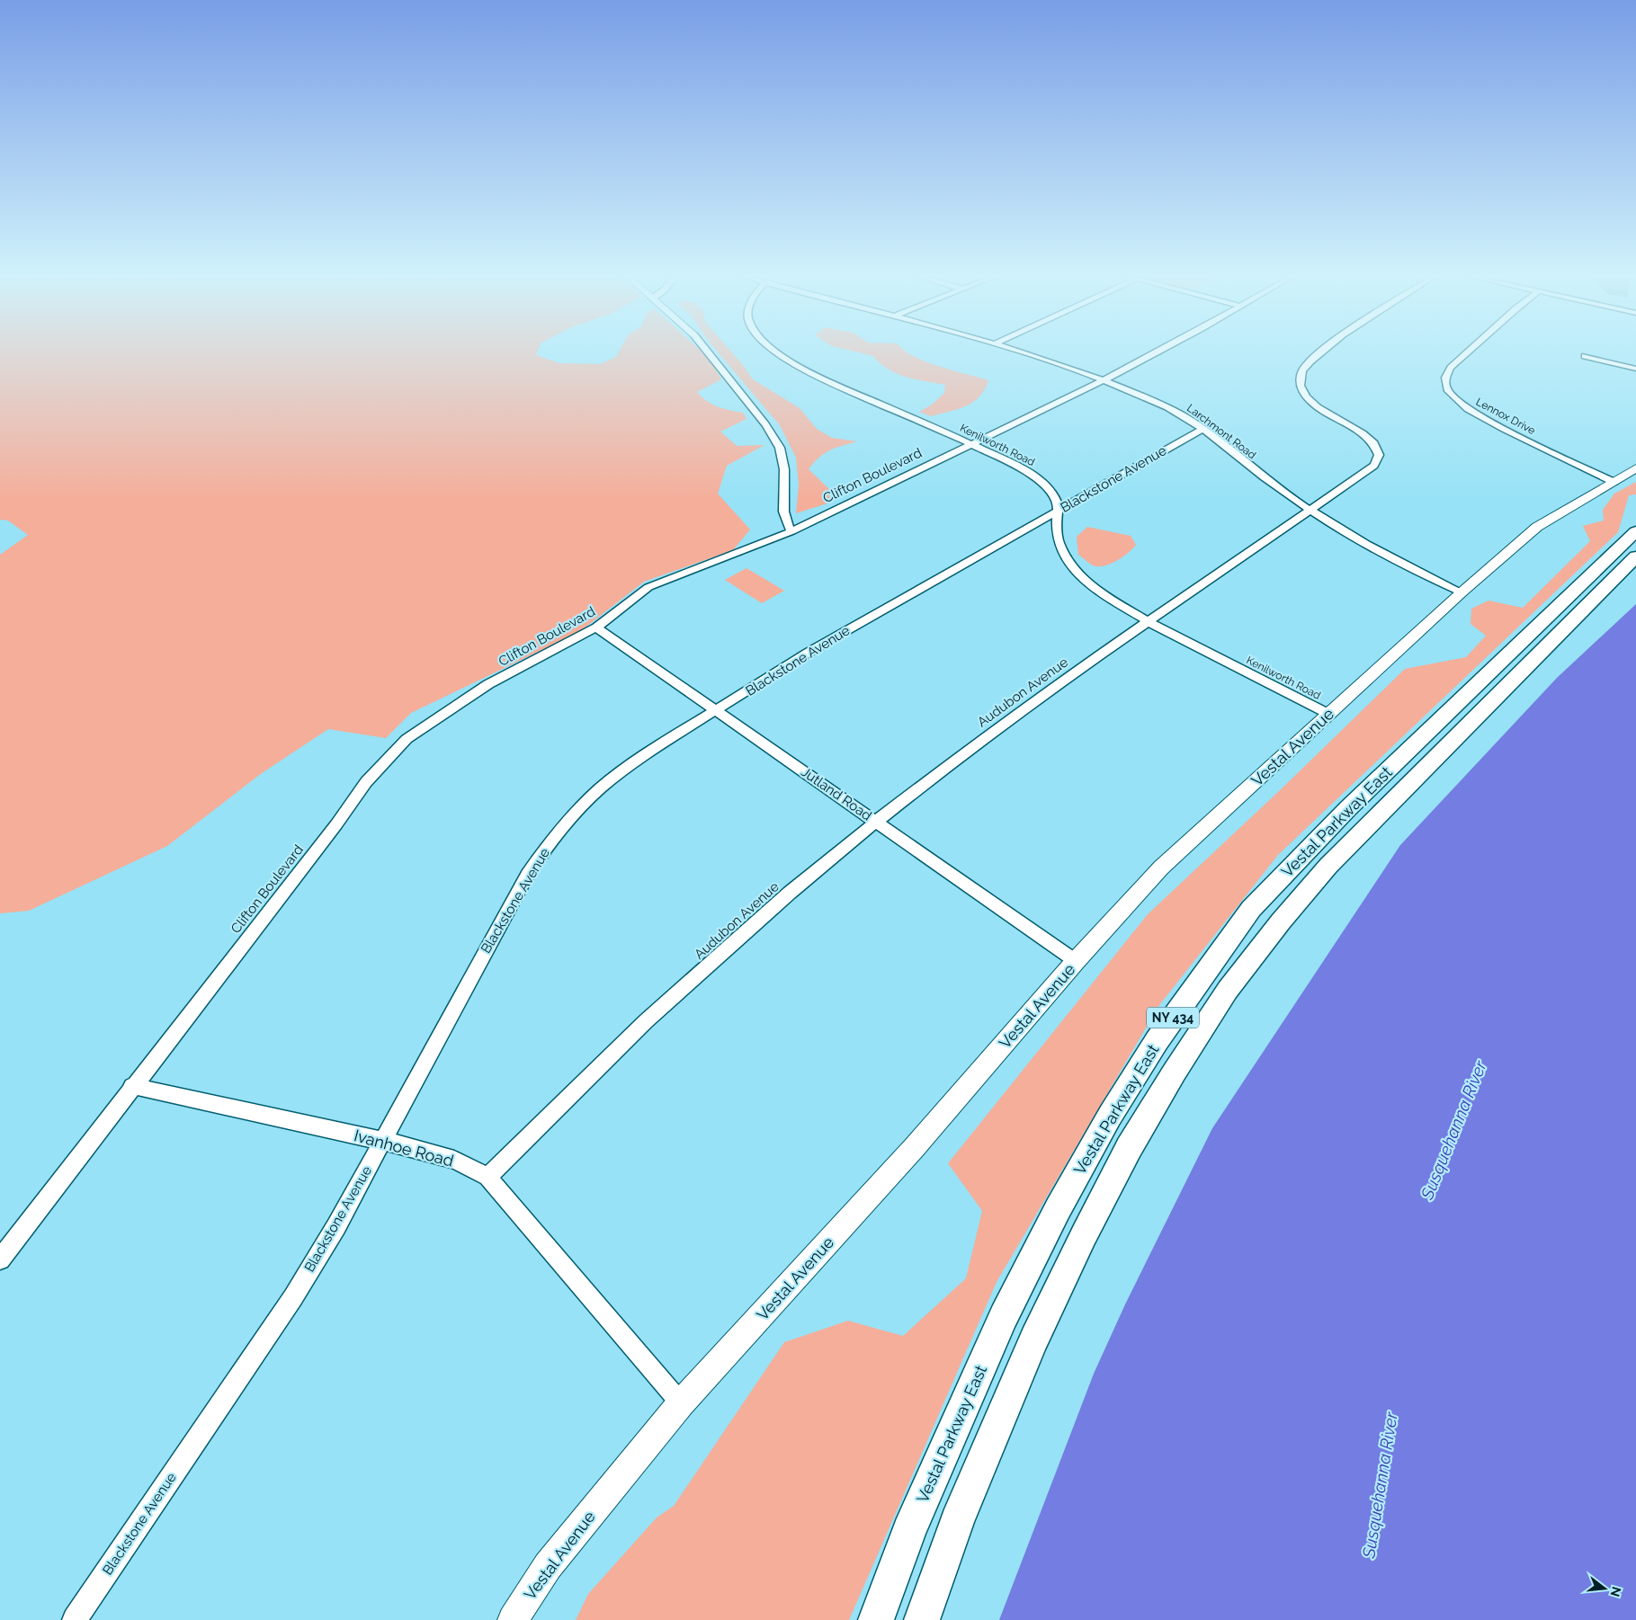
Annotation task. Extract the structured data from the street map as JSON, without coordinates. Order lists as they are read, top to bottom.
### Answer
{
  "streets": {
    "main road": ["Vestal Parkway East", "NY 434"],
    "street": [
      "Lennox Drive",
      "Larchmont Road",
      "Kenilworth Road",
      "Clifton Boulevard",
      "Blackstone Avenue",
      "Audubon Avenue",
      "Vestal Avenue",
      "Jutland Road",
      "Ivanhoe Road"
    ]
  },
  "crossings": [
    ["Lennox Drive", "Vestal Avenue"],
    ["Larchmont Road", "Clifton Boulevard"],
    ["Larchmont Road", "Blackstone Avenue"],
    ["Larchmont Road", "Audubon Avenue"],
    ["Larchmont Road", "Vestal Avenue"],
    ["Kenilworth Road", "Clifton Boulevard"],
    ["Kenilworth Road", "Blackstone Avenue"],
    ["Kenilworth Road", "Audubon Avenue"],
    ["Kenilworth Road", "Vestal Avenue"],
    ["Clifton Boulevard", "Jutland Road"],
    ["Clifton Boulevard", "Ivanhoe Road"],
    ["Blackstone Avenue", "Jutland Road"],
    ["Blackstone Avenue", "Ivanhoe Road"],
    ["Audubon Avenue", "Jutland Road"],
    ["Audubon Avenue", "Ivanhoe Road"],
    ["Vestal Avenue", "Jutland Road"],
    ["Vestal Avenue", "Ivanhoe Road"]
  ],
  "water": ["Susquehanna River"],
  "north": "right"
}
